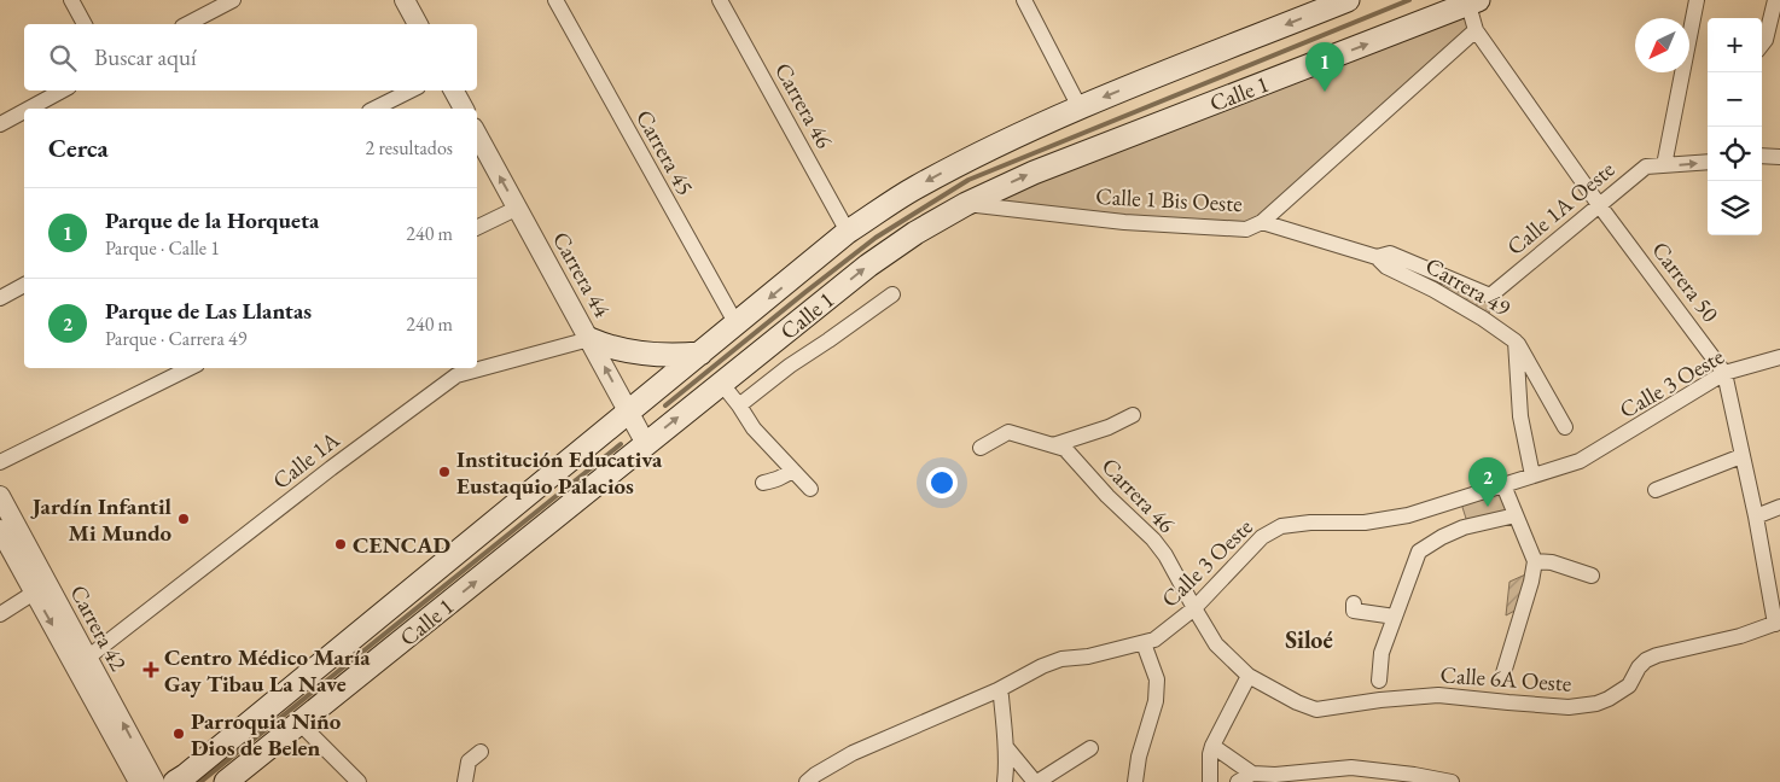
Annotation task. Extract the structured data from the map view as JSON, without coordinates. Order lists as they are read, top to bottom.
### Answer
{
  "streets": {
    "main road": ["Calle 1"],
    "street": [
      "Carrera 46",
      "Carrera 45",
      "Calle 1 Bis Oeste",
      "Calle 1A Oeste",
      "Carrera 44",
      "Carrera 50",
      "Carrera 49",
      "Calle 3 Oeste",
      "Calle 1A",
      "Carrera 42",
      "Calle 6A Oeste"
    ]
  },
  "crossings": [
    ["Calle 1", "Carrera 46"],
    ["Calle 1", "Carrera 45"],
    ["Calle 1", "Calle 1 Bis Oeste"],
    ["Calle 1", "Carrera 44"],
    ["Calle 1", "Carrera 50"],
    ["Carrera 46", "Calle 3 Oeste"],
    ["Carrera 46", "Calle 6A Oeste"],
    ["Calle 1 Bis Oeste", "Carrera 50"],
    ["Calle 1 Bis Oeste", "Carrera 49"],
    ["Calle 1A Oeste", "Carrera 50"],
    ["Calle 1A Oeste", "Carrera 49"],
    ["Carrera 44", "Calle 1A"],
    ["Carrera 50", "Calle 3 Oeste"],
    ["Carrera 50", "Calle 6A Oeste"],
    ["Carrera 49", "Calle 3 Oeste"],
    ["Calle 1A", "Carrera 42"]
  ],
  "one_way": ["Carrera 44"],
  "districts": ["Siloé"],
  "places": {
    "other": [
      "Institución Educativa Eustaquio Palacios",
      "Jardín Infantil Mi Mundo",
      "CENCAD",
      "Parroquia Niño Dios de Belen"
    ],
    "health": ["Centro Médico María Gay Tibau La Nave"]
  },
  "north": "bottom left",
  "page": {
    "map_buttons": ["+", "−"],
    "search": "Buscar aquí",
    "pins": ["1", "2"],
    "heading": ["Cerca", "2 resultados"],
    "list": [
      {
        "mark": "1",
        "name": "Parque de la Horqueta",
        "note": "Parque · Calle 1",
        "value": "240 m"
      },
      {
        "mark": "2",
        "name": "Parque de Las Llantas",
        "note": "Parque · Carrera 49",
        "value": "240 m"
      }
    ]
  }
}
